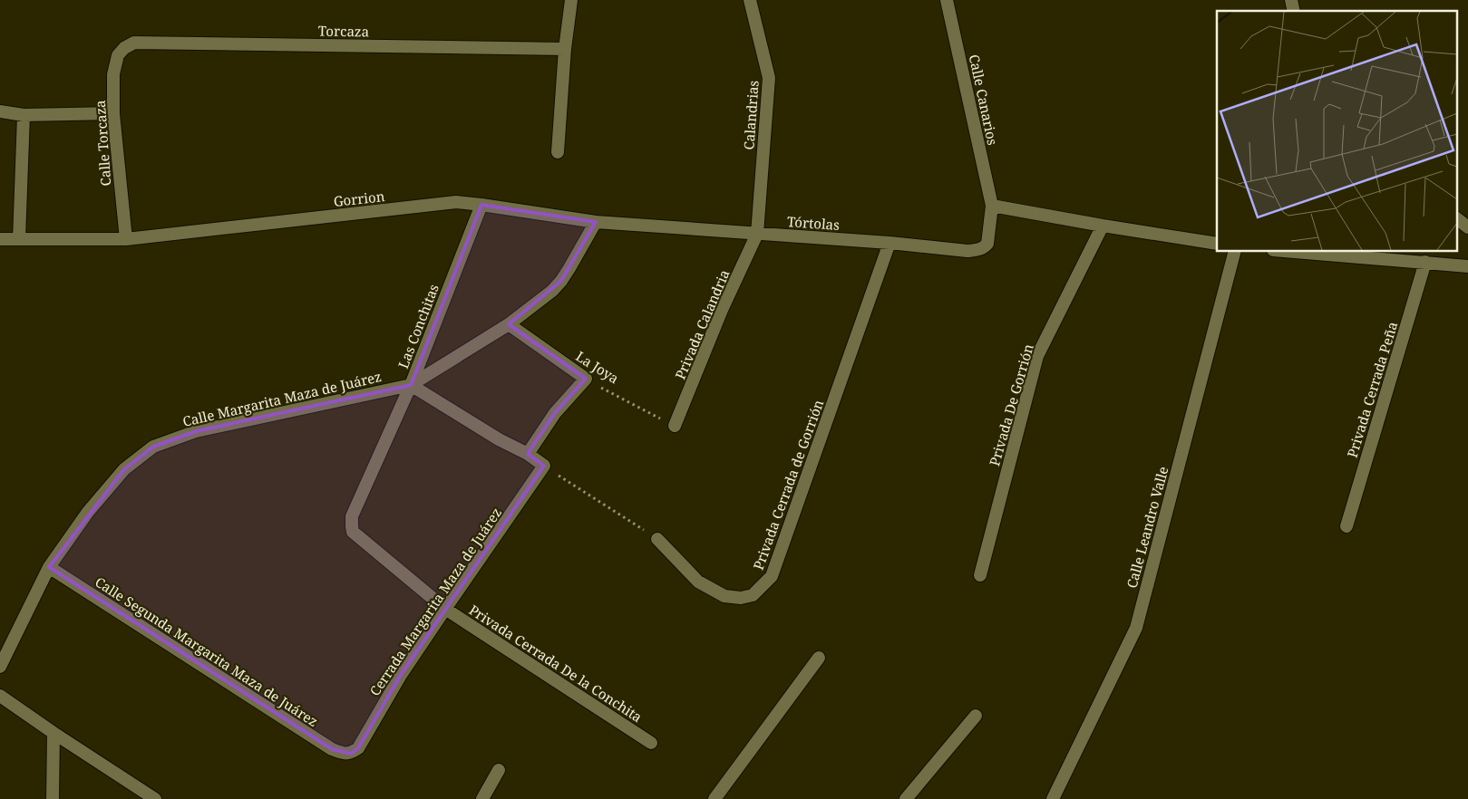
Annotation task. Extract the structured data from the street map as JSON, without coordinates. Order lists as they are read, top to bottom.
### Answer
{
  "streets": {
    "street": [
      "Torcaza",
      "Calle Canarios",
      "Calandrias",
      "Calle Torcaza",
      "Gorrion",
      "Tórtolas",
      "Privada Calandria",
      "Las Conchitas",
      "La Joya",
      "Privada Cerrada Peña",
      "Calle Margarita Maza de Juárez",
      "Privada De Gorrión",
      "Privada Cerrada de Gorrión",
      "Calle Leandro Valle",
      "Cerrada Margarita Maza de Juárez",
      "Calle Segunda Margarita Maza de Juárez",
      "Privada Cerrada De la Conchita"
    ]
  },
  "crossings": [
    ["Torcaza", "Calle Torcaza"],
    ["Calle Canarios", "Tórtolas"],
    ["Calandrias", "Tórtolas"],
    ["Calandrias", "Privada Calandria"],
    ["Calle Torcaza", "Gorrion"],
    ["Gorrion", "Tórtolas"],
    ["Gorrion", "Las Conchitas"],
    ["Gorrion", "Calle Margarita Maza de Juárez"],
    ["Tórtolas", "Privada Calandria"],
    ["Tórtolas", "Calle Margarita Maza de Juárez"],
    ["Tórtolas", "Privada Cerrada de Gorrión"],
    ["Privada Calandria", "La Joya"],
    ["Las Conchitas", "Calle Margarita Maza de Juárez"],
    ["Las Conchitas", "Privada Cerrada De la Conchita"],
    ["La Joya", "Calle Margarita Maza de Juárez"],
    ["Calle Margarita Maza de Juárez", "Calle Segunda Margarita Maza de Juárez"],
    ["Cerrada Margarita Maza de Juárez", "Calle Segunda Margarita Maza de Juárez"],
    ["Cerrada Margarita Maza de Juárez", "Privada Cerrada De la Conchita"]
  ]
}
